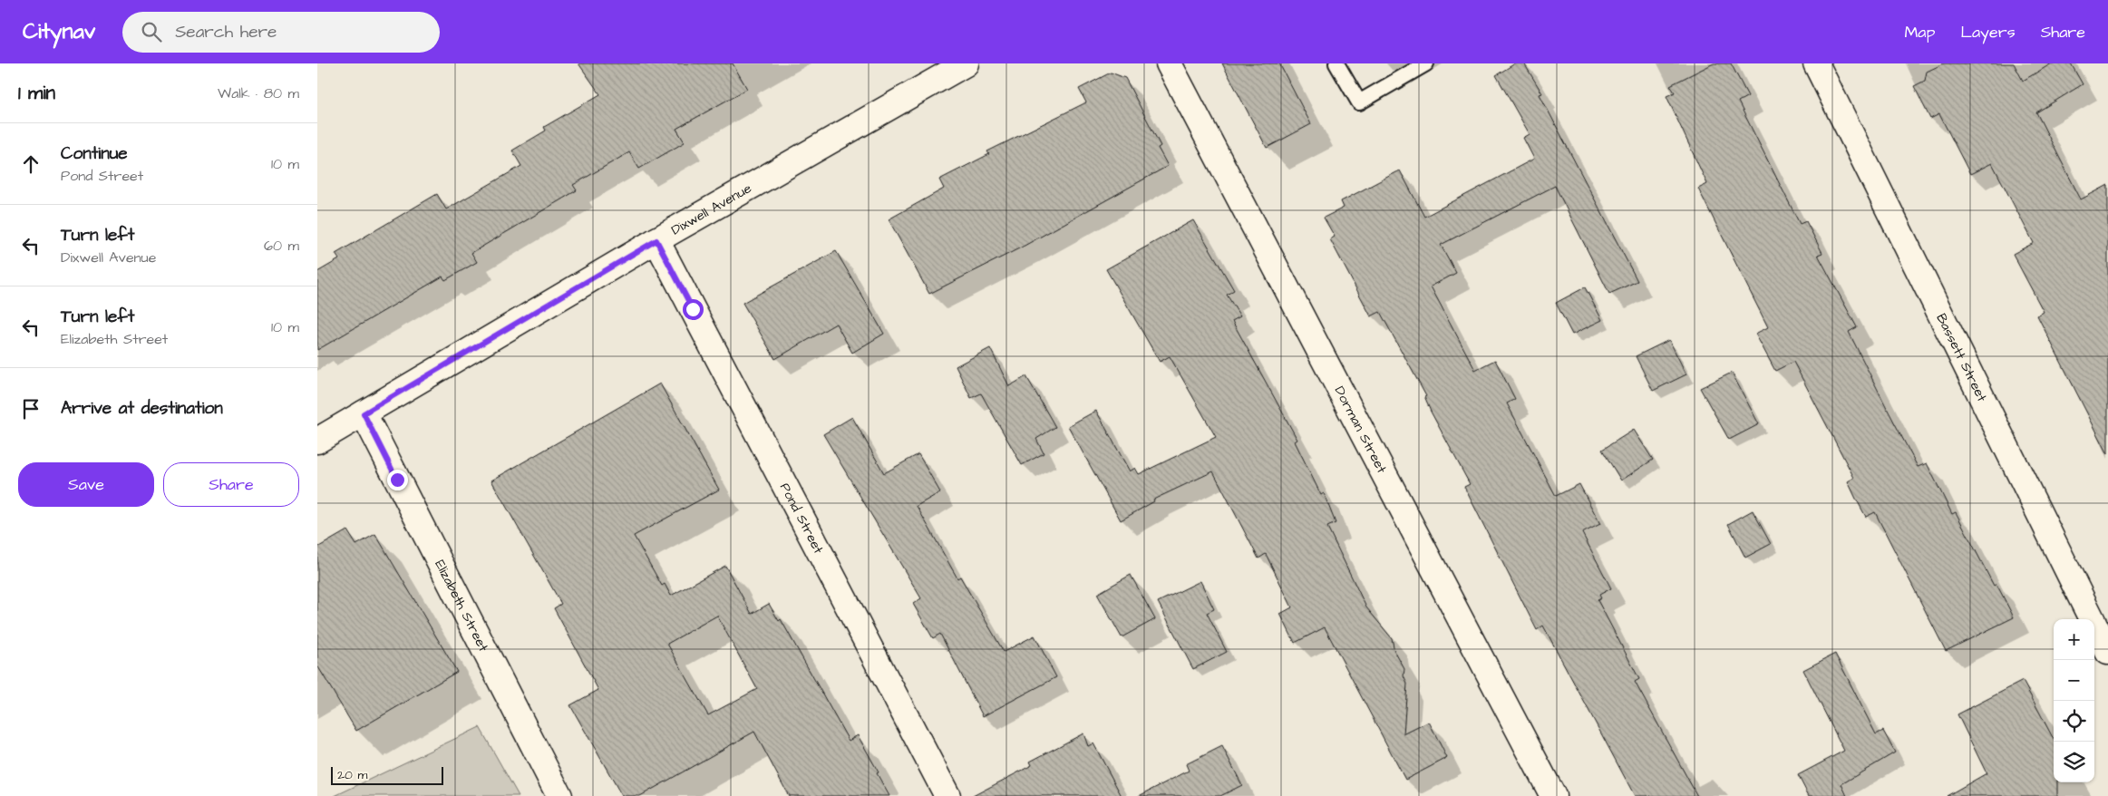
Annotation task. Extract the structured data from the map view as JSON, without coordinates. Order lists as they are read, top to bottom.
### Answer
{
  "streets": {
    "street": [
      "Dixwell Avenue",
      "Bassett Street",
      "Dorman Street",
      "Pond Street",
      "Elizabeth Street"
    ]
  },
  "crossings": [
    ["Dixwell Avenue", "Pond Street"],
    ["Dixwell Avenue", "Elizabeth Street"]
  ],
  "scale_bar": "20 m",
  "page": {
    "header": "Citynav",
    "search": "Search here",
    "nav": ["Map", "Layers", "Share"],
    "heading": ["1 min", "Walk · 80 m"],
    "list": [
      ["Continue", "Pond Street", "10 m"],
      ["Turn left", "Dixwell Avenue", "60 m"],
      ["Turn left", "Elizabeth Street", "10 m"],
      "Arrive at destination"
    ],
    "buttons": ["Save", "Share"],
    "map_buttons": ["+", "−"],
    "scale": "20 m"
  }
}
